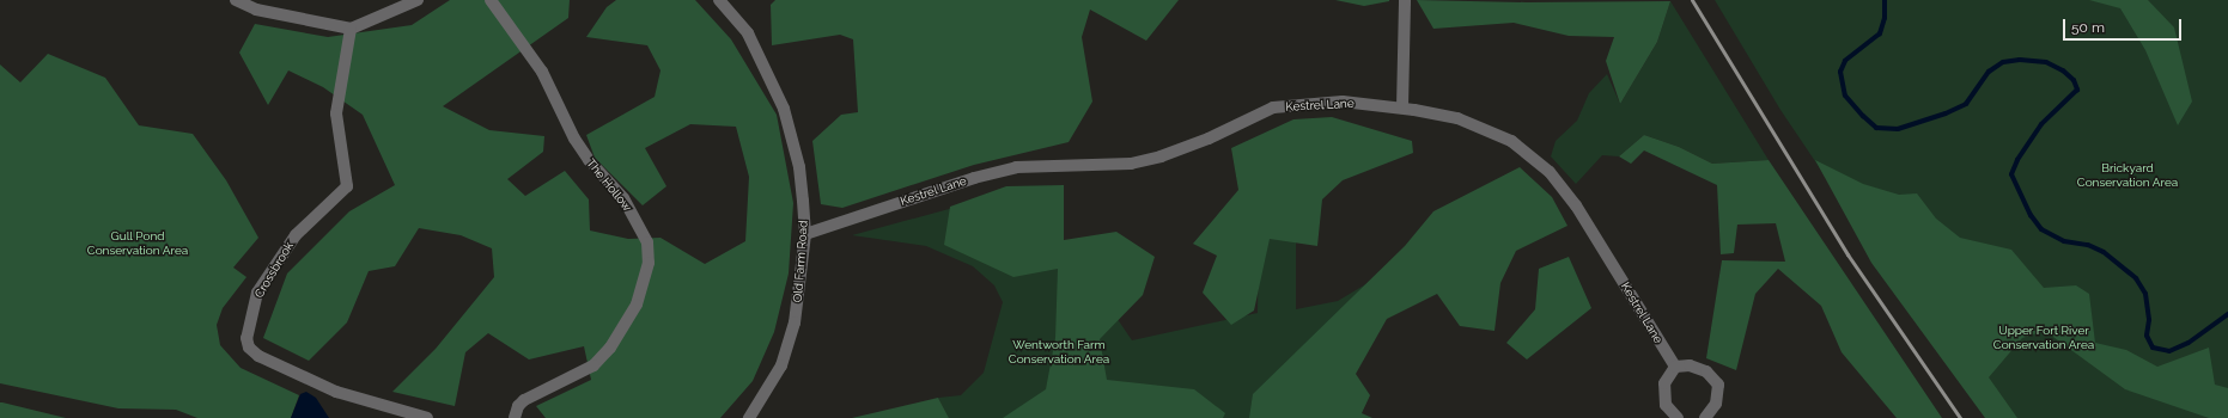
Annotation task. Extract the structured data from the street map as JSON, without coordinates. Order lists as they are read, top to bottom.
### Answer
{
  "streets": {
    "street": [
      "Kestrel Lane",
      "The Hollow",
      "Old Farm Road",
      "Crossbrook"
    ]
  },
  "crossings": [
    ["Kestrel Lane", "Old Farm Road"]
  ],
  "parks": [
    "Brickyard Conservation Area",
    "Gull Pond Conservation Area",
    "Upper Fort River Conservation Area",
    "Wentworth Farm Conservation Area"
  ],
  "scale_bar": "50 m"
}
